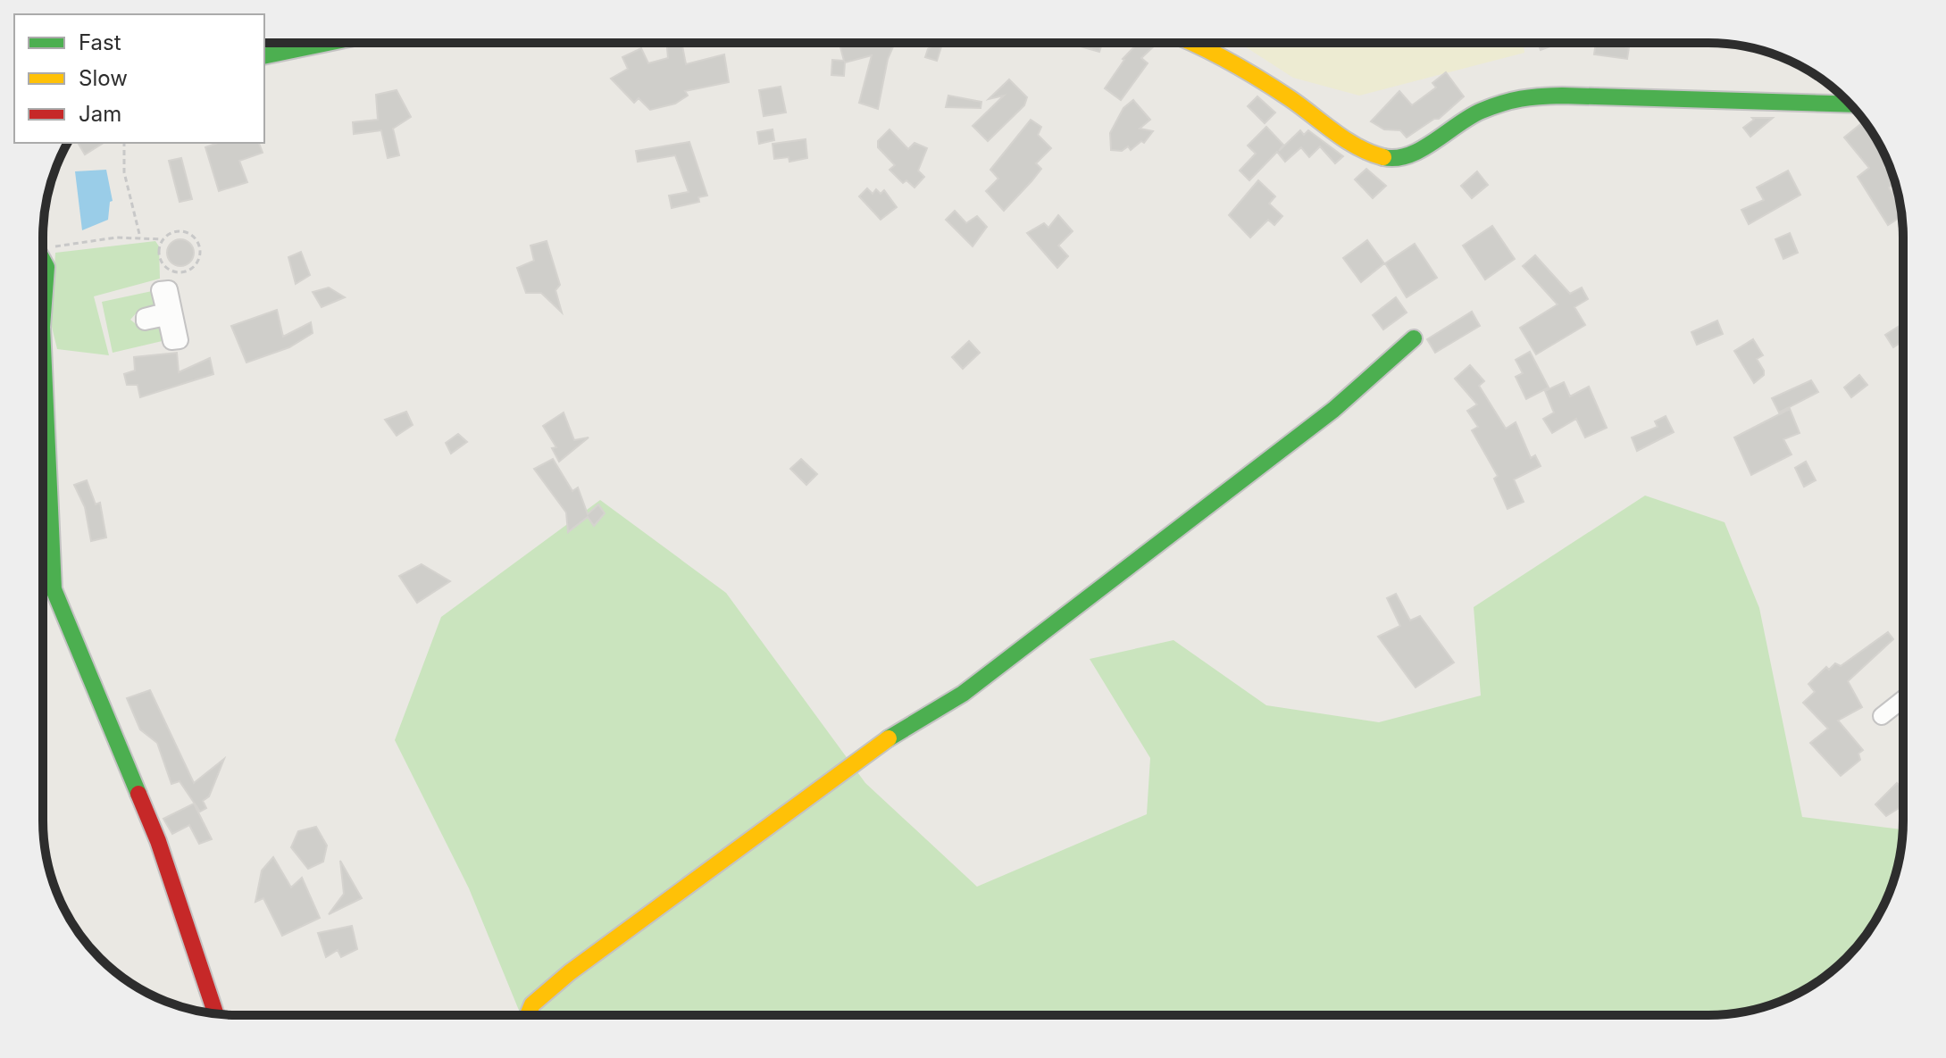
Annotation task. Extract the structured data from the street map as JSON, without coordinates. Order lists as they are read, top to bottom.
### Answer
{
  "legend": ["Fast", "Slow", "Jam"]
}
